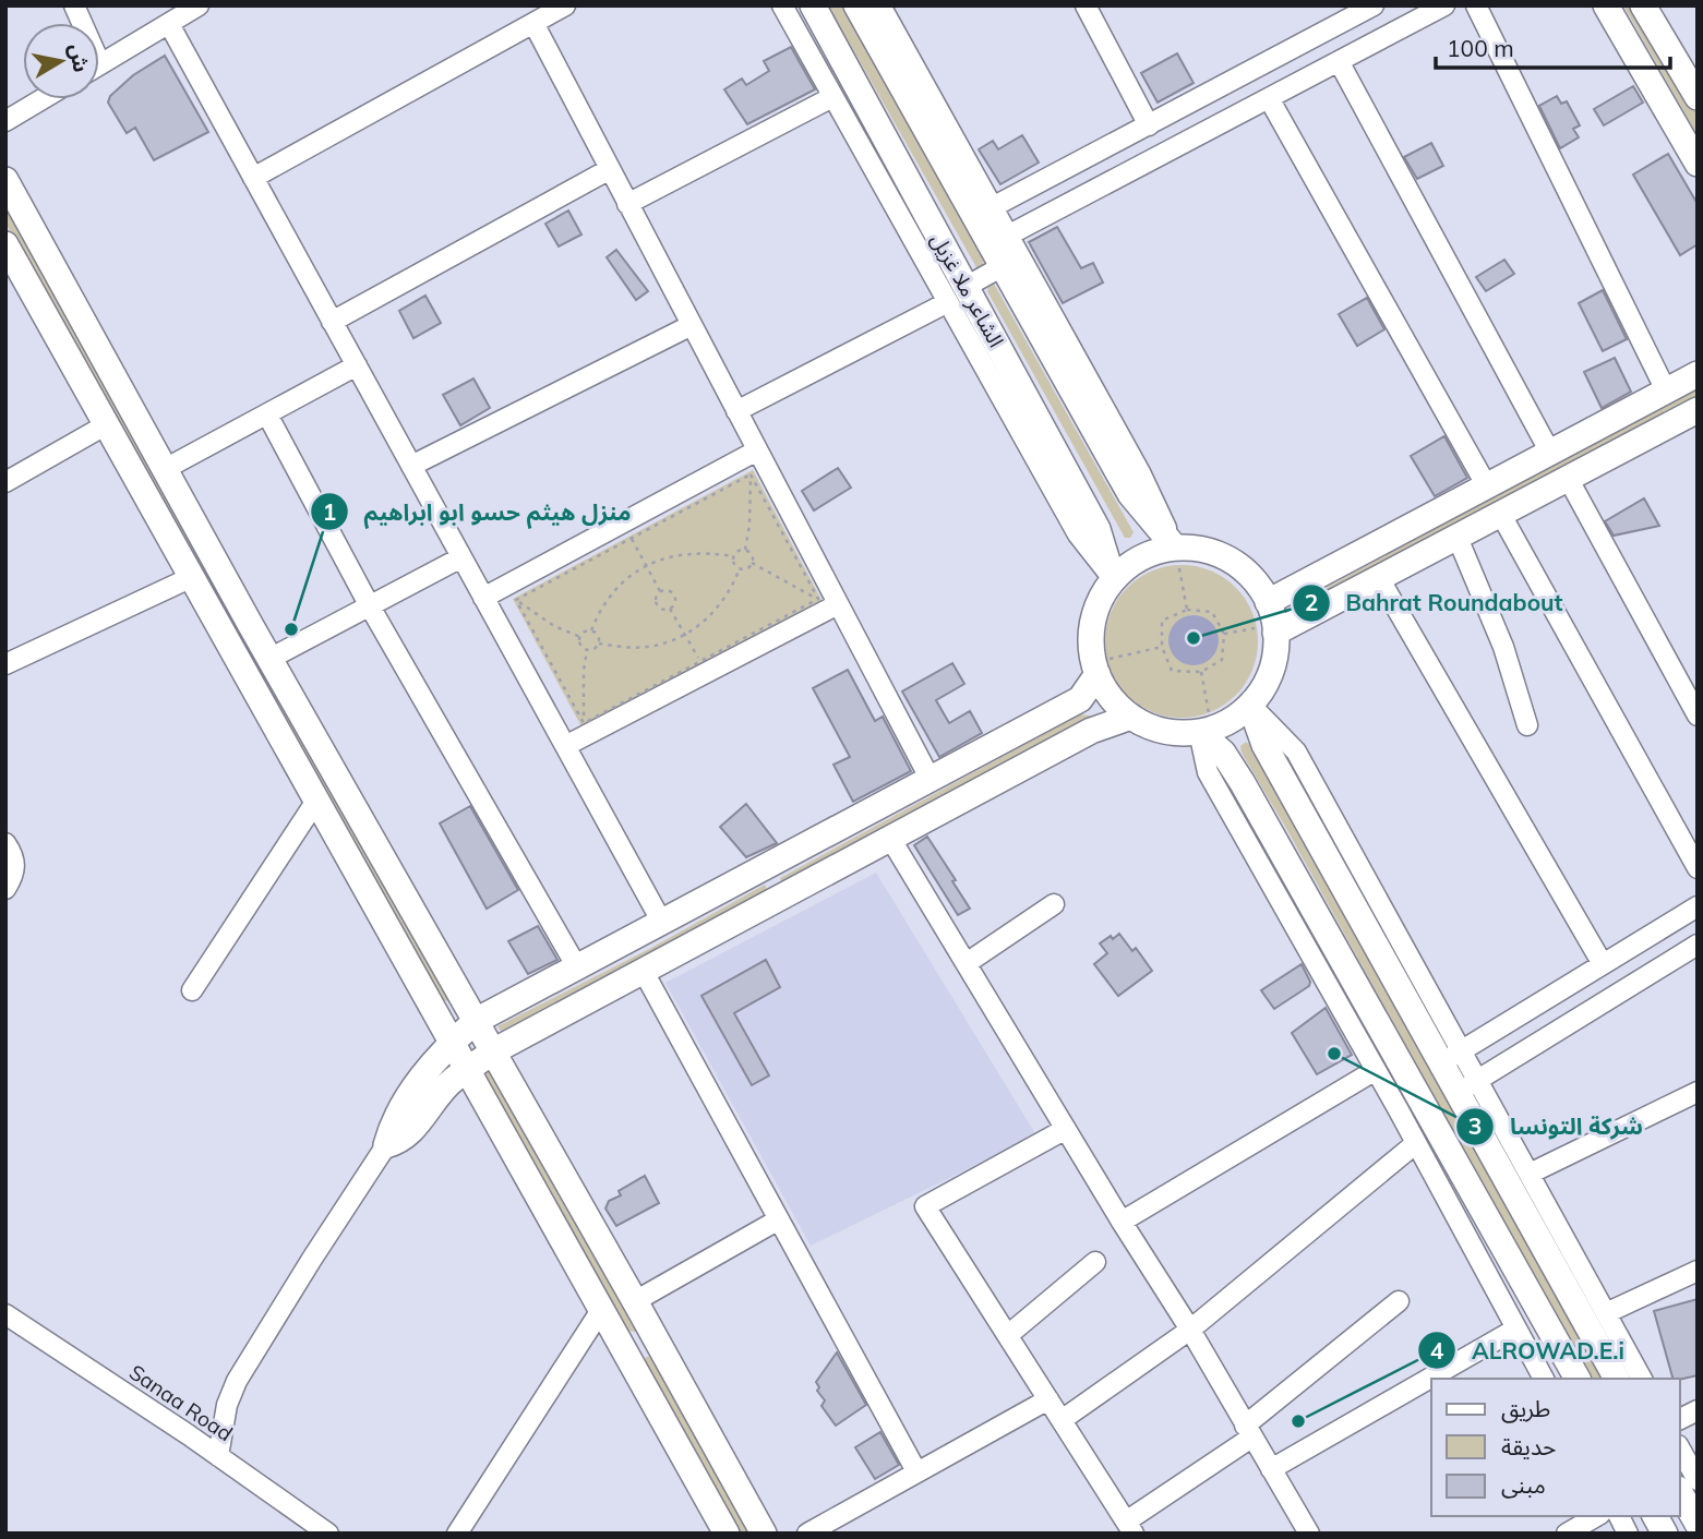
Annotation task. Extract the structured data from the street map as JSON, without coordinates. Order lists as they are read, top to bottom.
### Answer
{
  "streets": {
    "main road": ["الشاعر ملا غزيل"],
    "street": ["Sanaa Road"]
  },
  "places": [
    "منزل هيثم حسو ابو ابراهيم",
    "Bahrat Roundabout",
    "شركة التونسا",
    "ALROWAD.E.i"
  ],
  "legend": ["طريق", "حديقة", "مبنى"],
  "scale_bar": "100 m",
  "north": "right"
}
